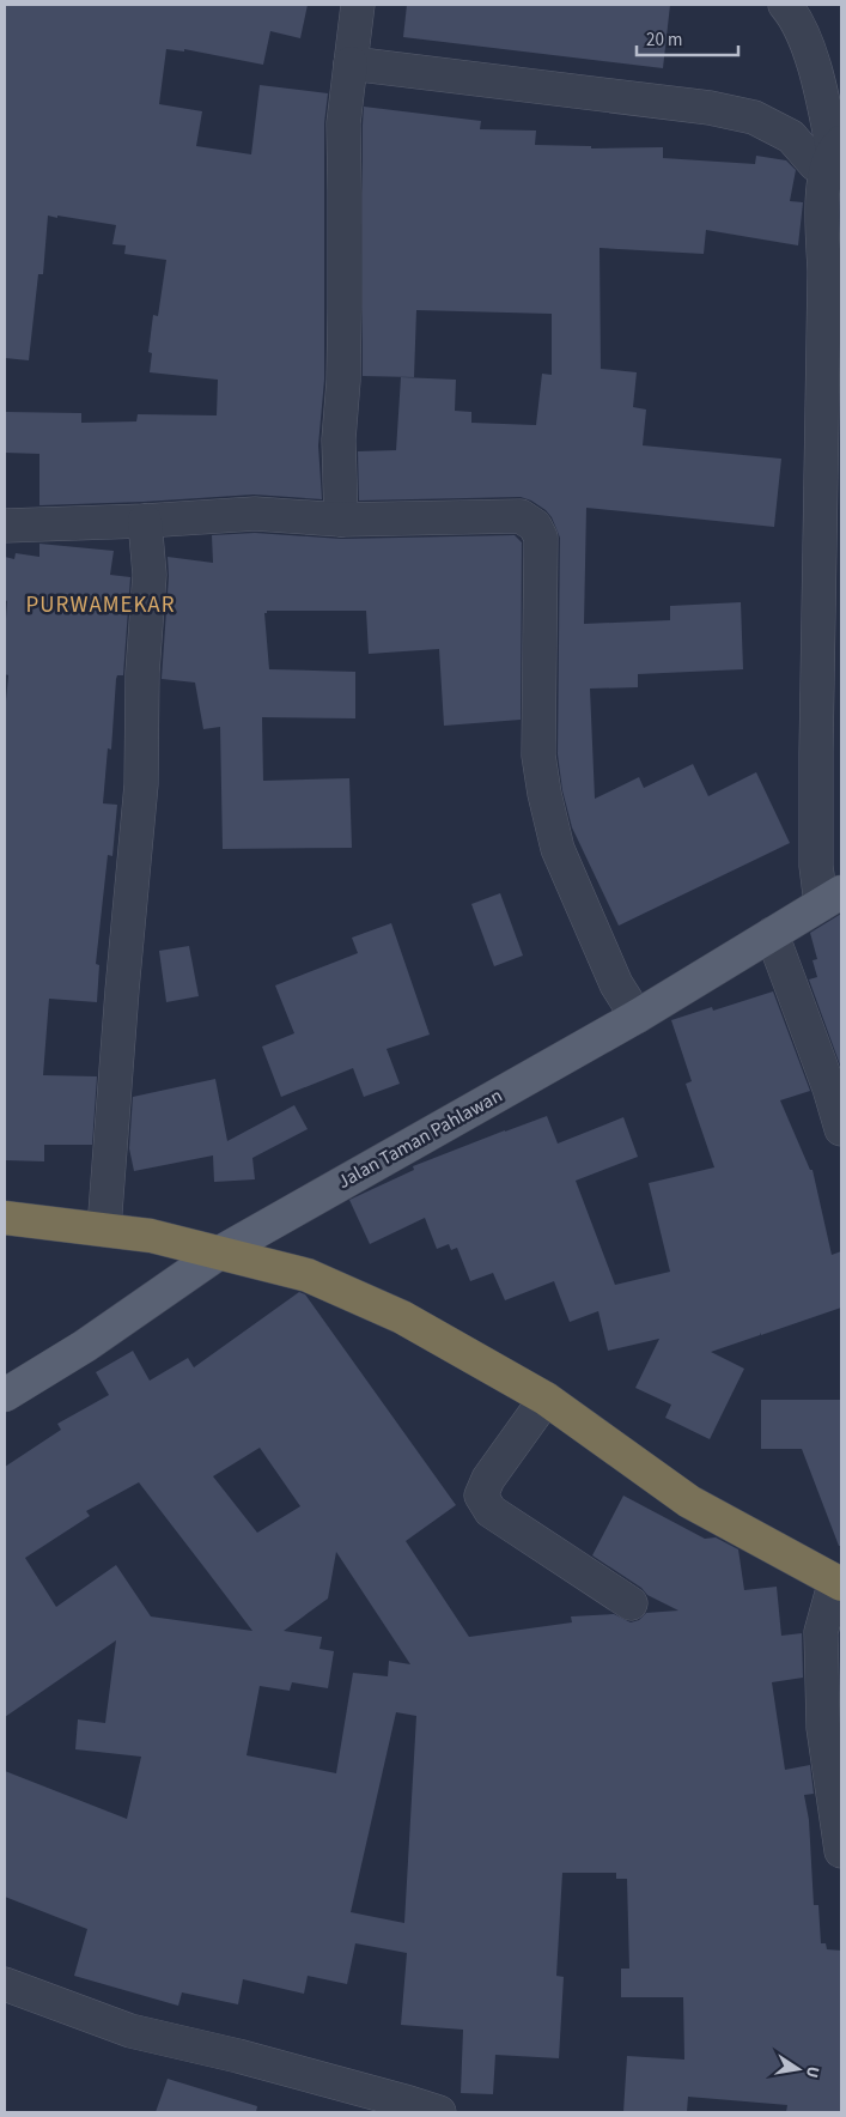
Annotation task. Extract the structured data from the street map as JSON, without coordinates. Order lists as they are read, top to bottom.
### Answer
{
  "streets": {
    "main road": ["Jalan Taman Pahlawan"]
  },
  "districts": ["PURWAMEKAR"],
  "scale_bar": "20 m",
  "north": "right"
}
